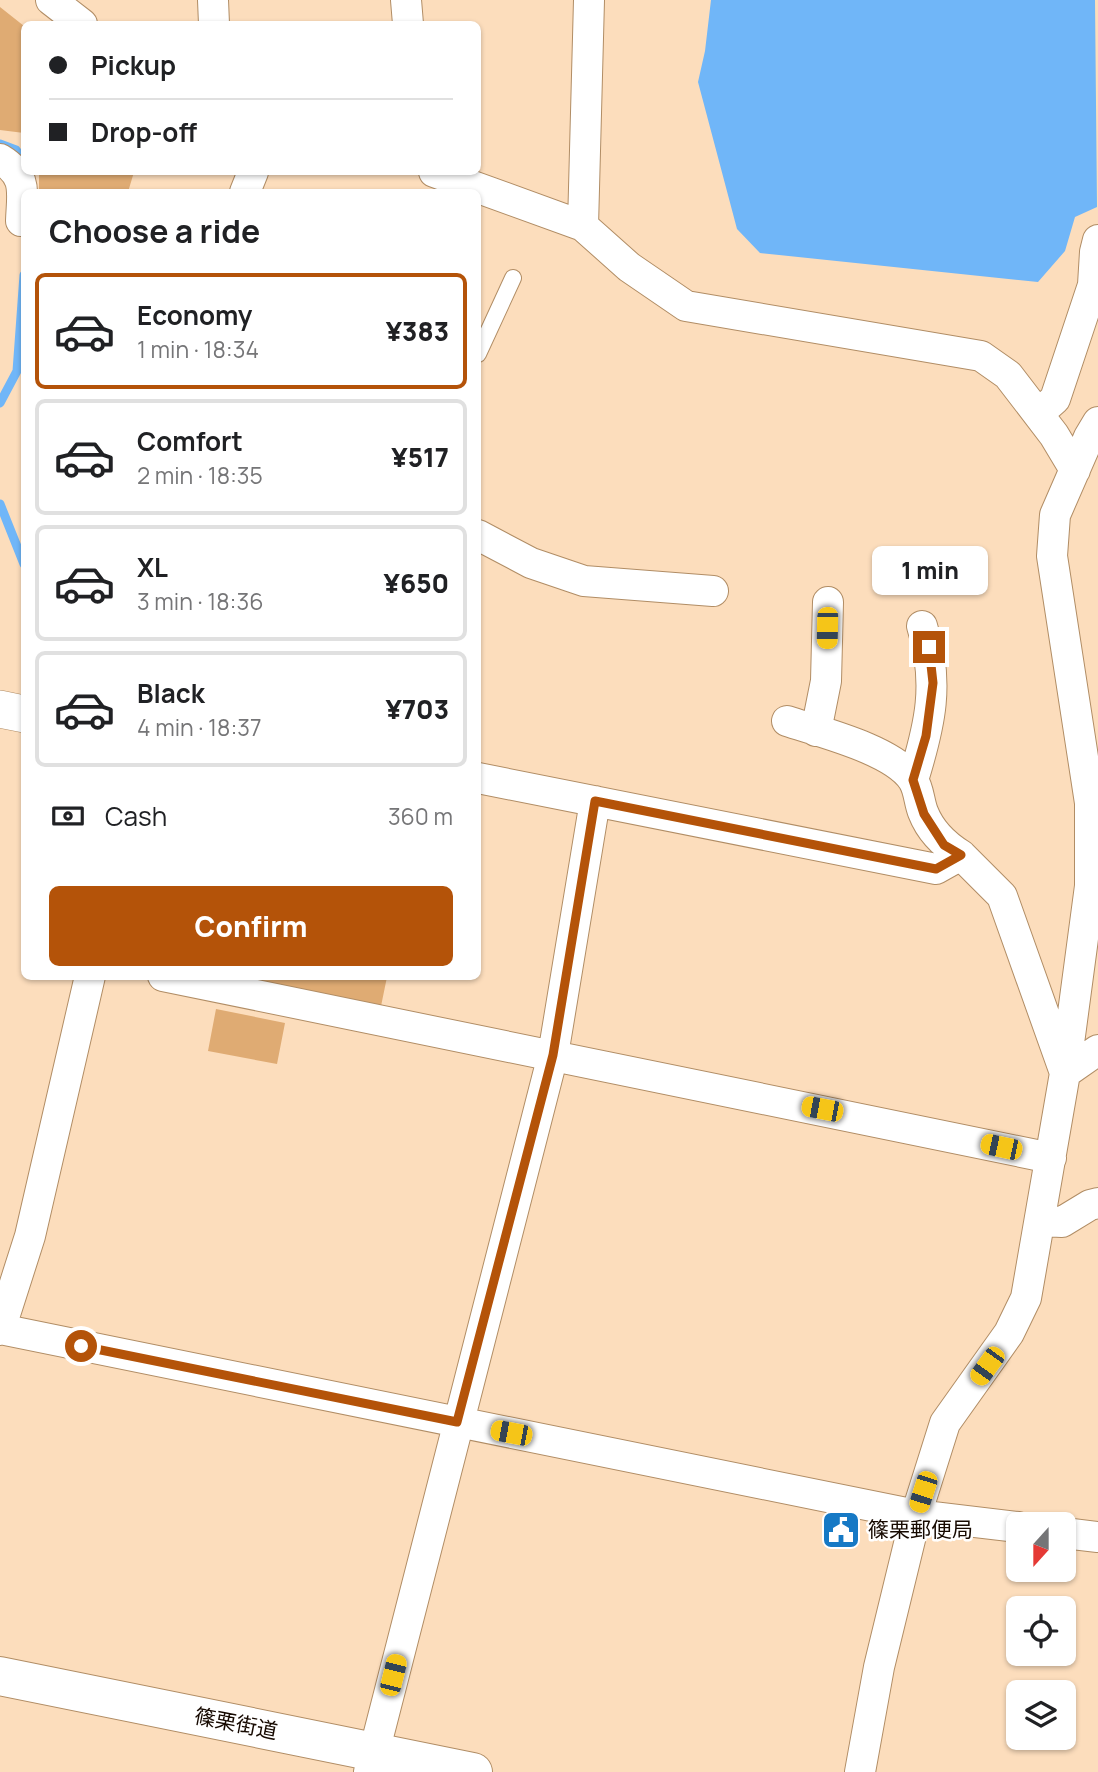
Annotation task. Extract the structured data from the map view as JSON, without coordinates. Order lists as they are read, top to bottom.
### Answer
{
  "streets": {
    "main road": ["篠栗街道"]
  },
  "places": {
    "public building": ["篠栗郵便局"]
  },
  "north": "bottom",
  "page": {
    "banner": ["Pickup", "Drop-off"],
    "heading": "Choose a ride",
    "list": [
      {
        "name": "Economy",
        "note": "1 min · 18:34",
        "value": "¥383"
      },
      {
        "name": "Comfort",
        "note": "2 min · 18:35",
        "value": "¥517"
      },
      {
        "name": "XL",
        "note": "3 min · 18:36",
        "value": "¥650"
      },
      {
        "name": "Black",
        "note": "4 min · 18:37",
        "value": "¥703"
      }
    ],
    "bubble": "1 min",
    "pay": ["Cash", "360 m"],
    "buttons": "Confirm"
  }
}
